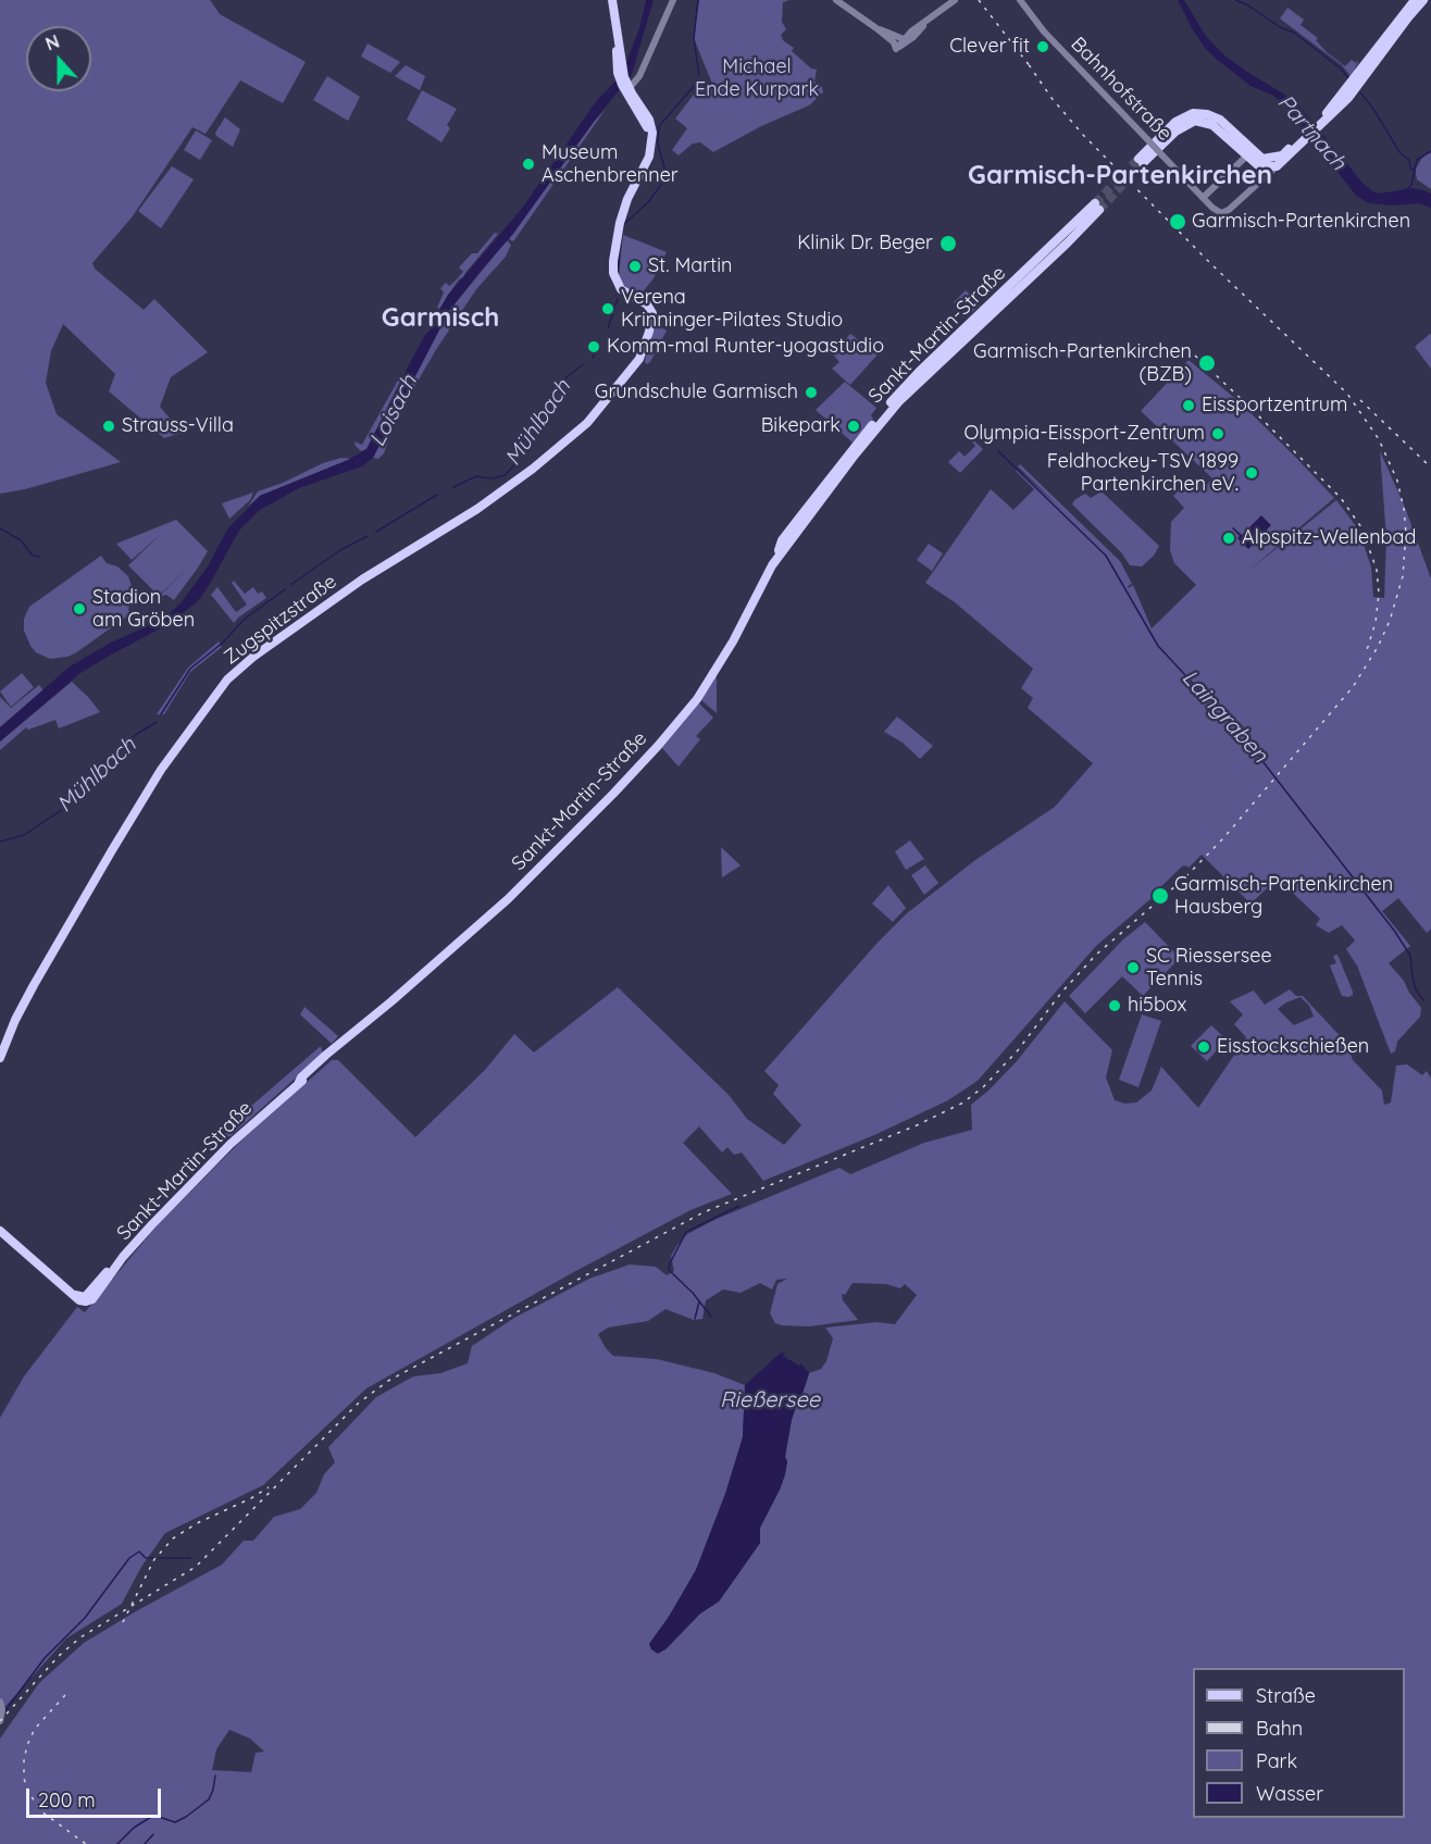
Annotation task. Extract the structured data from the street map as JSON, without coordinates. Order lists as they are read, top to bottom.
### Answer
{
  "streets": {
    "main road": ["Bahnhofstraße", "Sankt-Martin-Straße", "Zugspitzstraße"]
  },
  "districts": ["Garmisch-Partenkirchen", "Garmisch"],
  "water": [
    "Partnach",
    "Loisach",
    "Mühlbach",
    "Laingraben",
    "Rießersee"
  ],
  "parks": ["Michael Ende Kurpark"],
  "places": [
    "Clever fit",
    "Museum Aschenbrenner",
    "Garmisch-Partenkirchen",
    "Klinik Dr. Beger",
    "St. Martin",
    "Verena Krinninger-Pilates Studio",
    "Komm-mal Runter-yogastudio",
    "Garmisch-Partenkirchen (BZB)",
    "Grundschule Garmisch",
    "Eissportzentrum",
    "Strauss-Villa",
    "Bikepark",
    "Olympia-Eissport-Zentrum",
    "Feldhockey-TSV 1899 Partenkirchen eV.",
    "Alpspitz-Wellenbad",
    "Stadion am Gröben",
    "Garmisch-Partenkirchen Hausberg",
    "SC Riessersee Tennis",
    "hi5box",
    "Eisstockschießen"
  ],
  "legend": [
    "Straße",
    "Bahn",
    "Park",
    "Wasser"
  ],
  "scale_bar": "200 m",
  "north": "top"
}
